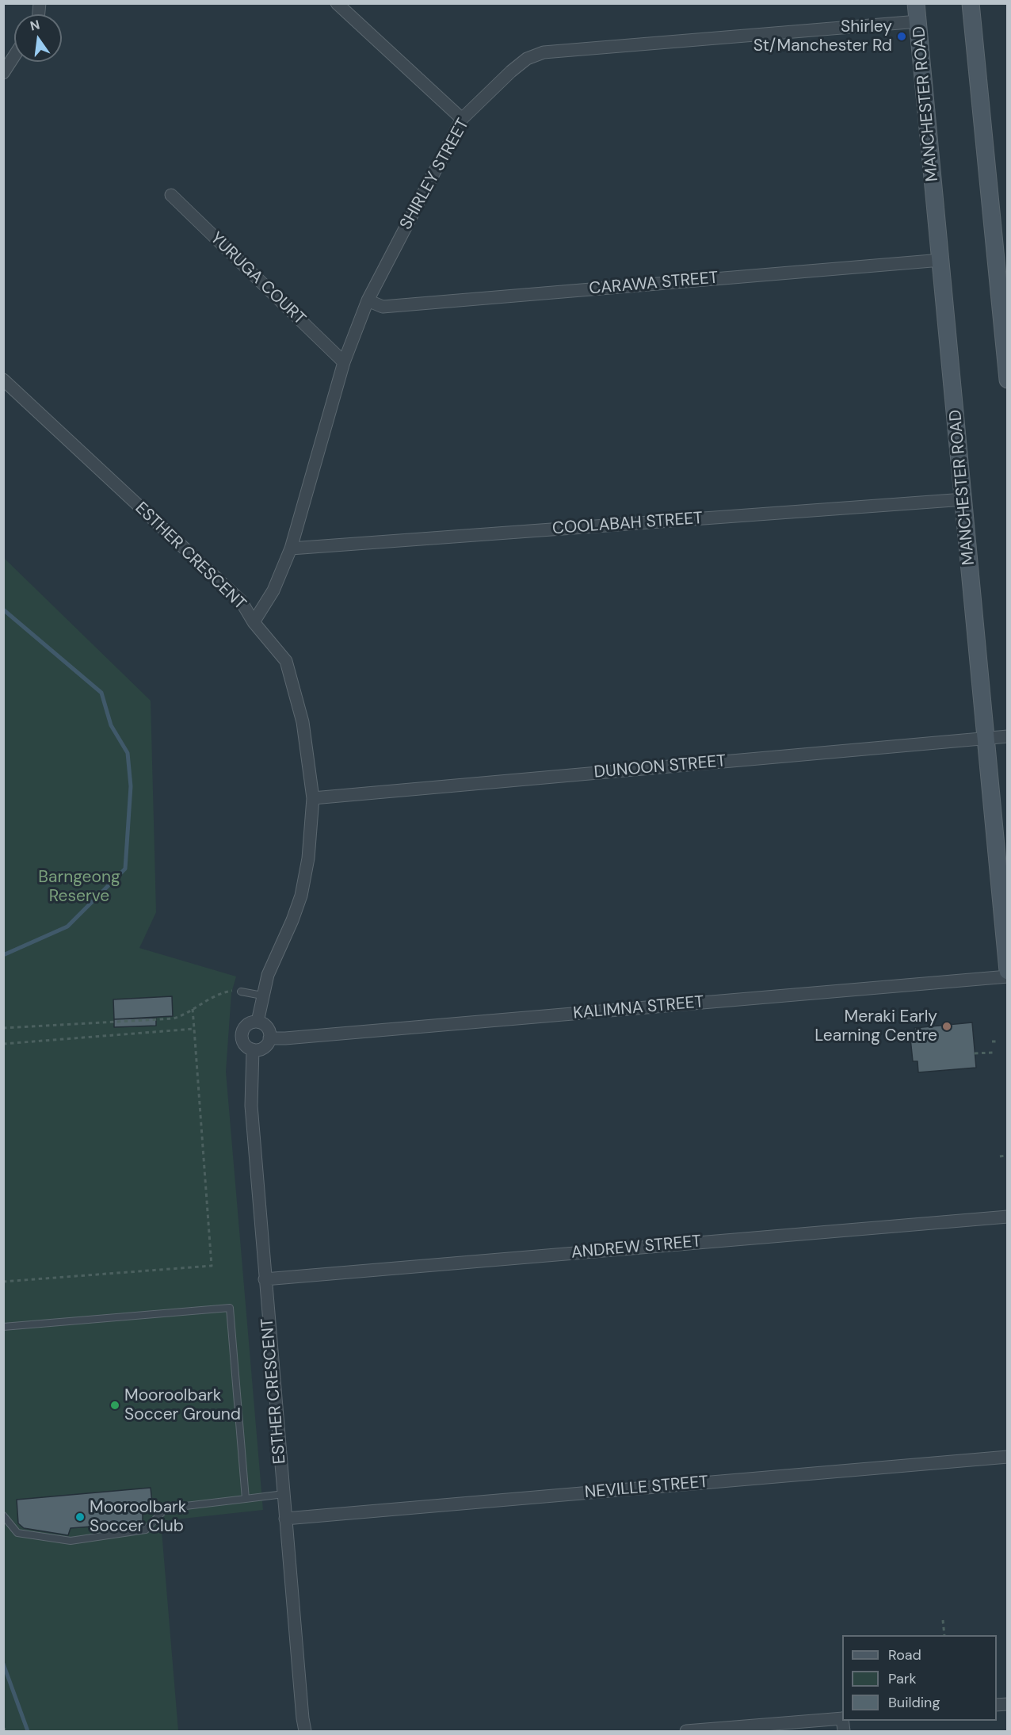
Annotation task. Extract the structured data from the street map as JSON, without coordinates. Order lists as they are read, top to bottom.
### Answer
{
  "streets": {
    "main road": ["MANCHESTER ROAD"],
    "street": [
      "SHIRLEY STREET",
      "YURUGA COURT",
      "CARAWA STREET",
      "COOLABAH STREET",
      "ESTHER CRESCENT",
      "DUNOON STREET",
      "KALIMNA STREET",
      "ANDREW STREET",
      "NEVILLE STREET"
    ]
  },
  "crossings": [
    ["MANCHESTER ROAD", "SHIRLEY STREET"],
    ["MANCHESTER ROAD", "CARAWA STREET"],
    ["MANCHESTER ROAD", "COOLABAH STREET"],
    ["MANCHESTER ROAD", "DUNOON STREET"],
    ["SHIRLEY STREET", "YURUGA COURT"],
    ["SHIRLEY STREET", "CARAWA STREET"],
    ["SHIRLEY STREET", "COOLABAH STREET"],
    ["SHIRLEY STREET", "ESTHER CRESCENT"],
    ["ESTHER CRESCENT", "DUNOON STREET"],
    ["ESTHER CRESCENT", "KALIMNA STREET"],
    ["ESTHER CRESCENT", "ANDREW STREET"],
    ["ESTHER CRESCENT", "NEVILLE STREET"]
  ],
  "parks": ["Barngeong Reserve"],
  "places": [
    "Shirley St/Manchester Rd",
    "Meraki Early Learning Centre",
    "Mooroolbark Soccer Ground",
    "Mooroolbark Soccer Club"
  ],
  "legend": ["Road", "Park", "Building"],
  "north": "top"
}
